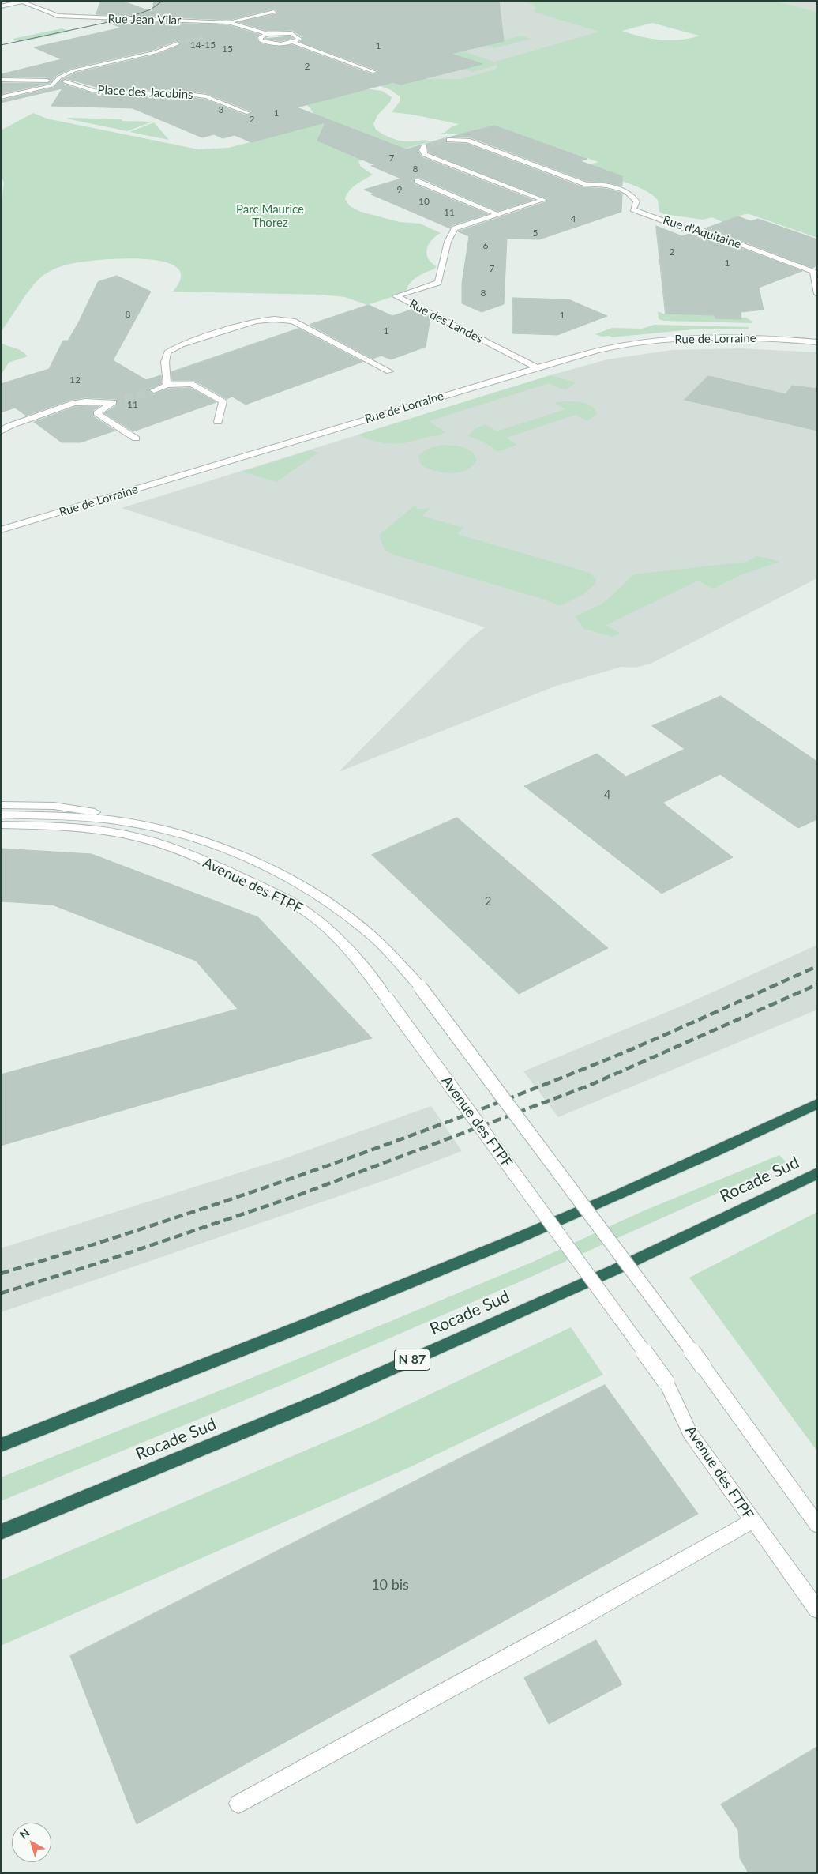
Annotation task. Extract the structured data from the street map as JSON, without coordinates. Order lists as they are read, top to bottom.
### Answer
{
  "streets": {
    "highway": ["Rocade Sud", "N 87"],
    "street": [
      "Rue Jean Vilar",
      "Place des Jacobins",
      "Rue d'Aquitaine",
      "Rue des Landes",
      "Rue de Lorraine",
      "Avenue des FTPF"
    ]
  },
  "crossings": [
    ["Rue des Landes", "Rue de Lorraine"]
  ],
  "parks": ["Parc Maurice Thorez"],
  "house_numbers": [
    "14-15",
    "1",
    "15",
    "2",
    "3",
    "1",
    "2",
    "7",
    "8",
    "9",
    "10",
    "11",
    "4",
    "5",
    "6",
    "2",
    "1",
    "7",
    "8",
    "8",
    "1",
    "1",
    "12",
    "11",
    "4",
    "2",
    "10 bis"
  ],
  "north": "top left"
}
